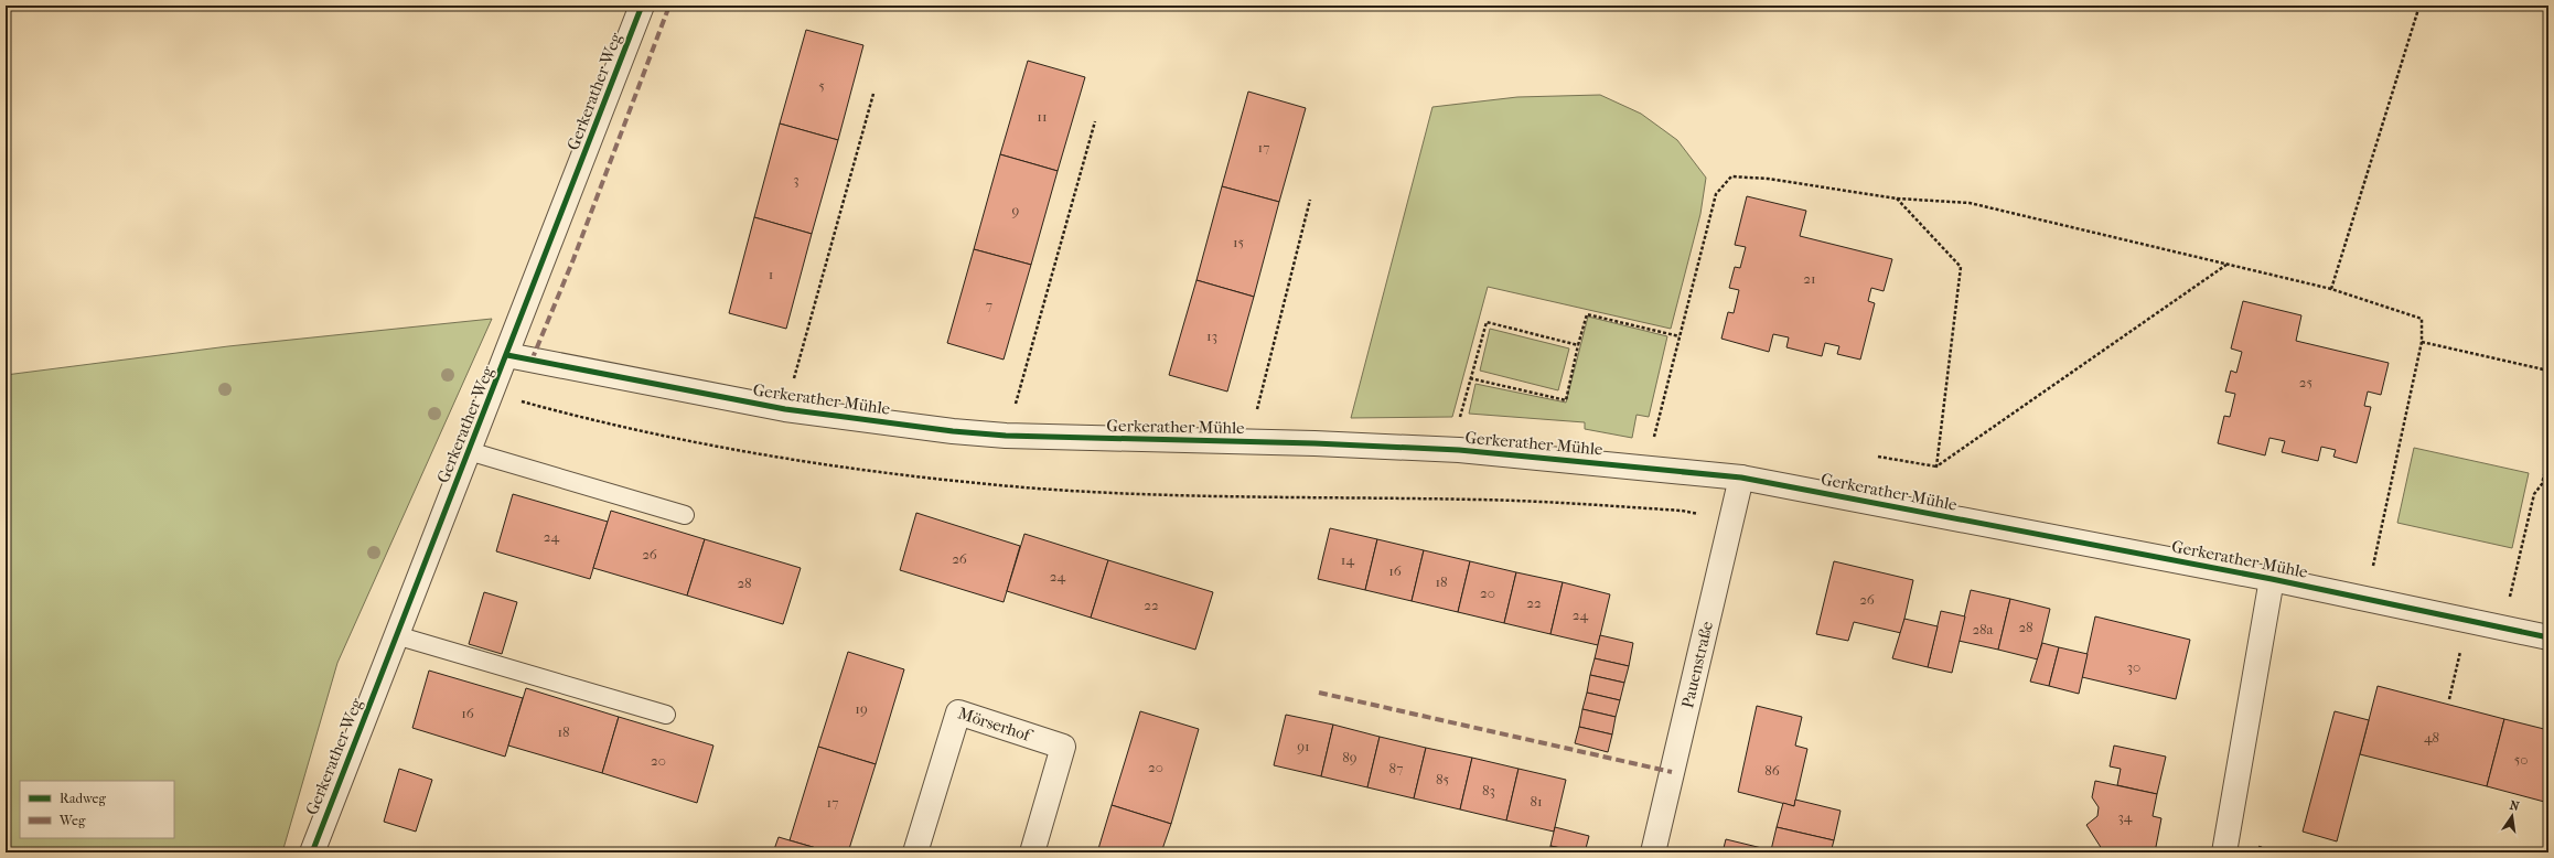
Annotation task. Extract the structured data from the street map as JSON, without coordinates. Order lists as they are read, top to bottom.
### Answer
{
  "streets": {
    "street": [
      "Gerkerather Weg",
      "Gerkerather Mühle",
      "Pauenstraße",
      "Mörserhof"
    ]
  },
  "crossings": [
    ["Gerkerather Weg", "Gerkerather Mühle"],
    ["Gerkerather Mühle", "Pauenstraße"]
  ],
  "house_numbers": [
    "5",
    "11",
    "17",
    "3",
    "9",
    "15",
    "1",
    "21",
    "7",
    "13",
    "25",
    "24",
    "26",
    "26",
    "14",
    "16",
    "24",
    "18",
    "28",
    "20",
    "26",
    "22",
    "22",
    "24",
    "28",
    "28a",
    "30",
    "19",
    "16",
    "18",
    "48",
    "91",
    "89",
    "50",
    "20",
    "20",
    "87",
    "86",
    "85",
    "83",
    "81",
    "17",
    "34"
  ],
  "legend": ["Radweg", "Weg"],
  "north": "top"
}
